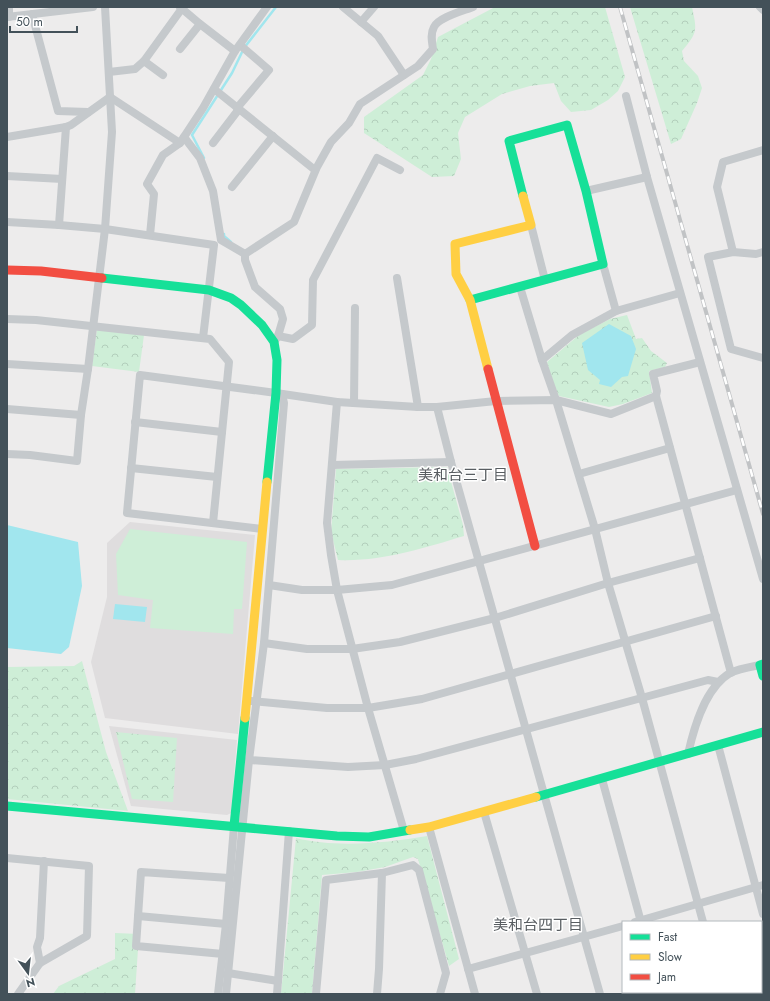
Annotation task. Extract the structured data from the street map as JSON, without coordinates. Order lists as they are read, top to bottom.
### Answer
{
  "districts": ["美和台三丁目", "美和台四丁目"],
  "legend": ["Fast", "Slow", "Jam"],
  "scale_bar": "50 m",
  "north": "bottom"
}
